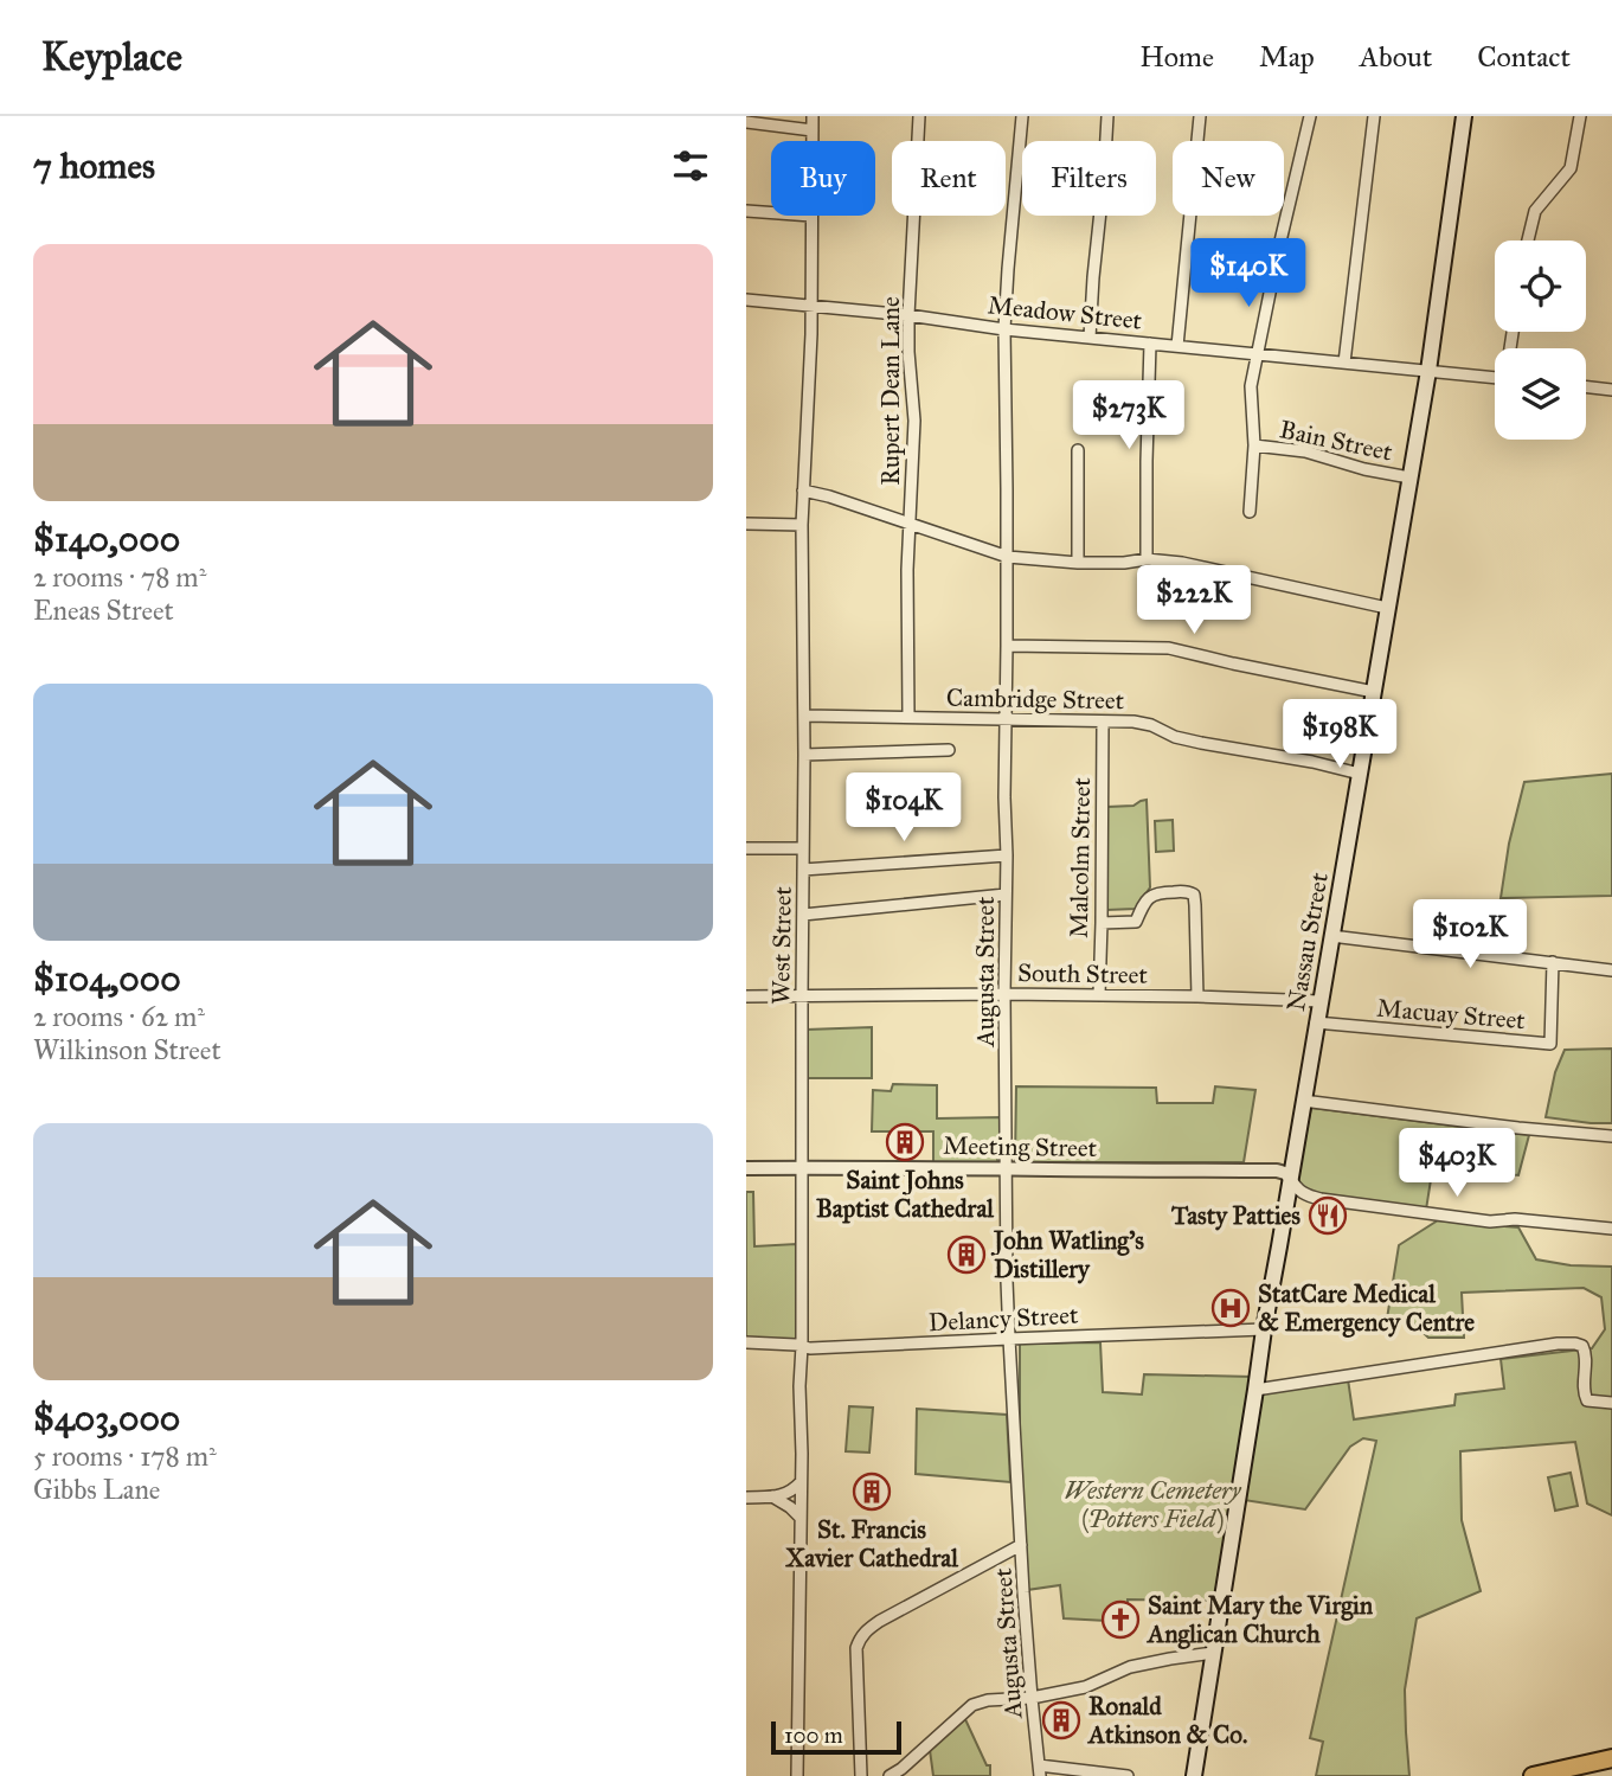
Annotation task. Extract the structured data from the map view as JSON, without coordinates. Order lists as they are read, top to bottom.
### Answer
{
  "streets": {
    "main road": ["Nassau Street"],
    "street": [
      "Meadow Street",
      "Rupert Dean Lane",
      "Bain Street",
      "Cambridge Street",
      "Malcolm Street",
      "West Street",
      "Augusta Street",
      "South Street",
      "Macuay Street",
      "Meeting Street",
      "Delancy Street"
    ]
  },
  "crossings": [
    ["Meadow Street", "Rupert Dean Lane"],
    ["Meadow Street", "Nassau Street"],
    ["Meadow Street", "West Street"],
    ["Meadow Street", "Augusta Street"],
    ["Rupert Dean Lane", "Cambridge Street"],
    ["Bain Street", "Nassau Street"],
    ["Cambridge Street", "Malcolm Street"],
    ["Cambridge Street", "Nassau Street"],
    ["Cambridge Street", "West Street"],
    ["Cambridge Street", "Augusta Street"],
    ["Malcolm Street", "South Street"],
    ["Nassau Street", "South Street"],
    ["Nassau Street", "Macuay Street"],
    ["Nassau Street", "Meeting Street"],
    ["Nassau Street", "Delancy Street"],
    ["West Street", "South Street"],
    ["West Street", "Meeting Street"],
    ["West Street", "Delancy Street"],
    ["Augusta Street", "South Street"],
    ["Augusta Street", "Meeting Street"],
    ["Augusta Street", "Delancy Street"]
  ],
  "parks": ["Western Cemetery (Potters Field)"],
  "places": {
    "building": [
      "Saint Johns Baptist Cathedral",
      "John Watling's Distillery",
      "St. Francis Xavier Cathedral",
      "Ronald Atkinson & Co."
    ],
    "restaurant": ["Tasty Patties"],
    "hospital": ["StatCare Medical & Emergency Centre"],
    "church": ["Saint Mary the Virgin Anglican Church"]
  },
  "scale_bar": "100 m",
  "page": {
    "header": "Keyplace",
    "nav": [
      "Home",
      "Map",
      "About",
      "Contact"
    ],
    "heading": "7 homes",
    "chip": [
      "Buy",
      "Rent",
      "Filters",
      "New"
    ],
    "list": [
      {
        "name": "$140,000",
        "note": "2 rooms · 78 m² · Eneas Street"
      },
      {
        "name": "$104,000",
        "note": "2 rooms · 62 m² · Wilkinson Street"
      },
      {
        "name": "$403,000",
        "note": "5 rooms · 178 m² · Gibbs Lane"
      }
    ],
    "price": [
      "$140K",
      "$273K",
      "$222K",
      "$198K",
      "$104K",
      "$102K",
      "$403K"
    ],
    "scale": "100 m"
  }
}
